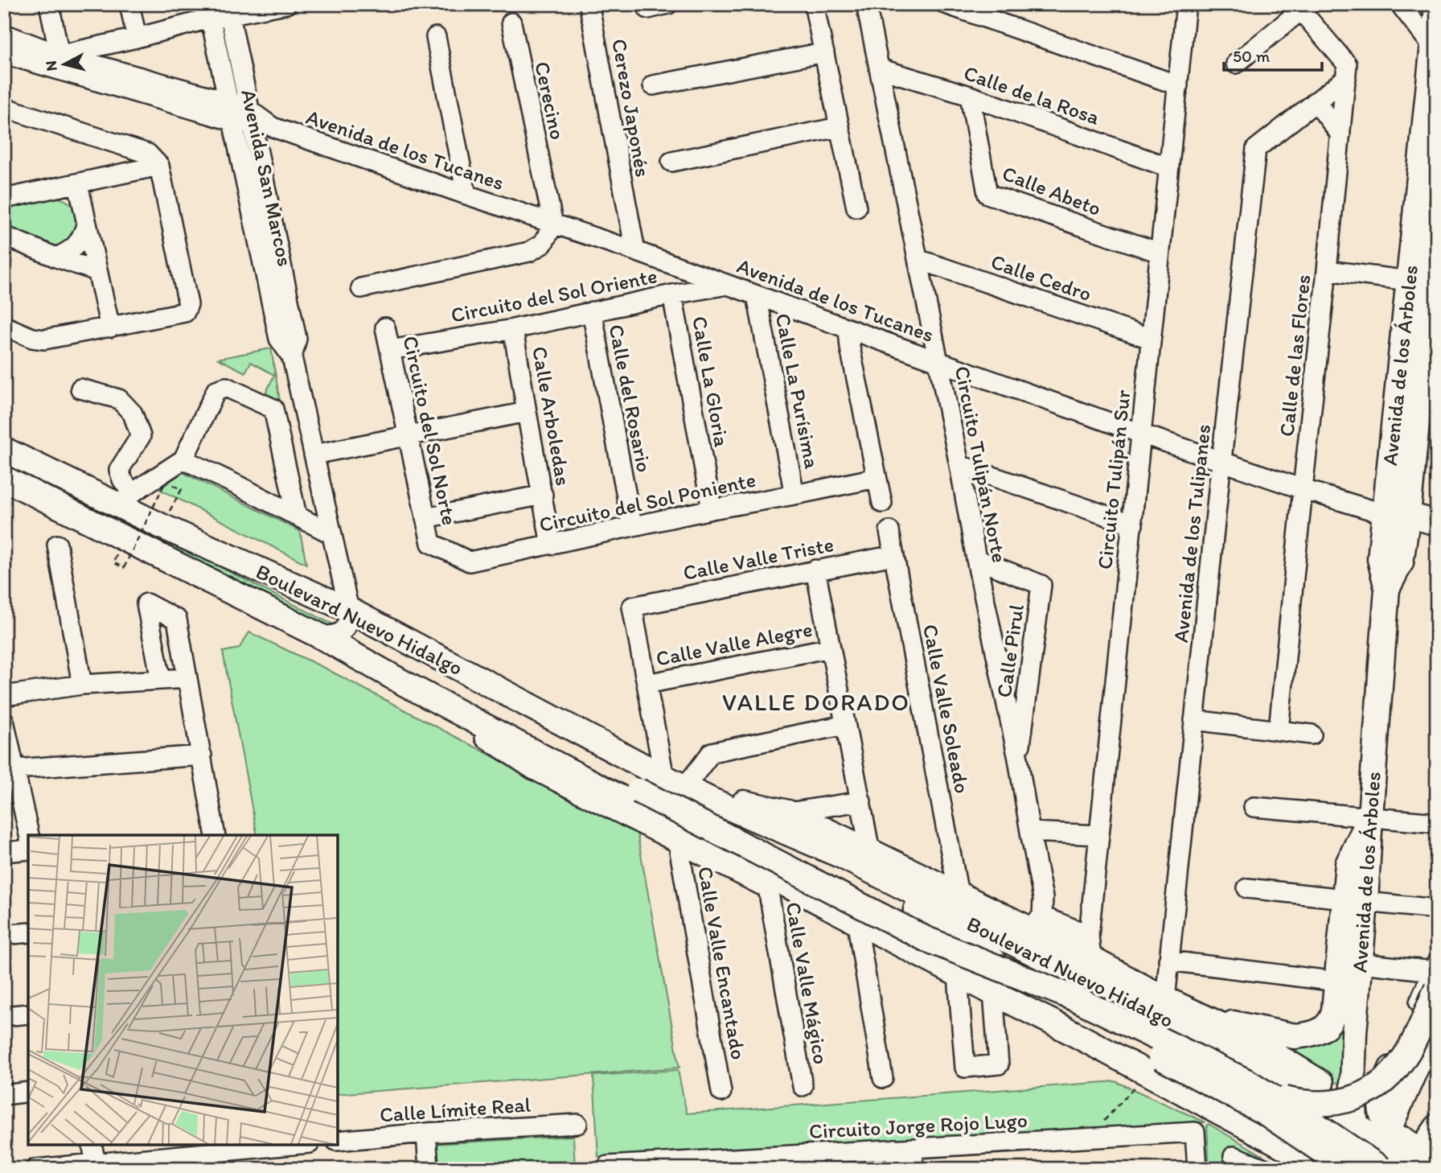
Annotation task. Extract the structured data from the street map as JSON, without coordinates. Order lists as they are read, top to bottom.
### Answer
{
  "streets": {
    "main road": ["Avenida de los Árboles", "Boulevard Nuevo Hidalgo"],
    "street": [
      "Calle de la Rosa",
      "Cerecino",
      "Cerezo Japonés",
      "Avenida de los Tucanes",
      "Avenida San Marcos",
      "Calle Abeto",
      "Calle Cedro",
      "Circuito del Sol Oriente",
      "Calle de las Flores",
      "Calle La Gloria",
      "Calle La Purísima",
      "Calle del Rosario",
      "Calle Arboledas",
      "Circuito del Sol Norte",
      "Circuito Tulipán Norte",
      "Circuito Tulipán Sur",
      "Circuito del Sol Poniente",
      "Avenida de los Tulipanes",
      "Calle Valle Triste",
      "Calle Valle Alegre",
      "Calle Pirul",
      "Calle Valle Soleado",
      "Calle Valle Encantado",
      "Calle Valle Mágico",
      "Calle Límite Real",
      "Circuito Jorge Rojo Lugo"
    ]
  },
  "crossings": [
    ["Calle de la Rosa", "Calle Abeto"],
    ["Calle de la Rosa", "Circuito Tulipán Norte"],
    ["Calle de la Rosa", "Circuito Tulipán Sur"],
    ["Cerecino", "Avenida de los Tucanes"],
    ["Cerezo Japonés", "Avenida de los Tucanes"],
    ["Avenida de los Tucanes", "Avenida San Marcos"],
    ["Avenida de los Tucanes", "Circuito del Sol Oriente"],
    ["Avenida de los Tucanes", "Calle de las Flores"],
    ["Avenida de los Tucanes", "Avenida de los Árboles"],
    ["Avenida de los Tucanes", "Calle La Purísima"],
    ["Avenida de los Tucanes", "Circuito Tulipán Norte"],
    ["Avenida de los Tucanes", "Circuito Tulipán Sur"],
    ["Avenida de los Tucanes", "Avenida de los Tulipanes"],
    ["Avenida San Marcos", "Boulevard Nuevo Hidalgo"],
    ["Calle Abeto", "Circuito Tulipán Sur"],
    ["Calle Cedro", "Circuito Tulipán Norte"],
    ["Calle Cedro", "Circuito Tulipán Sur"],
    ["Circuito del Sol Oriente", "Calle La Gloria"],
    ["Circuito del Sol Oriente", "Calle del Rosario"],
    ["Circuito del Sol Oriente", "Calle Arboledas"],
    ["Circuito del Sol Oriente", "Circuito del Sol Norte"],
    ["Calle de las Flores", "Avenida de los Tulipanes"],
    ["Avenida de los Árboles", "Boulevard Nuevo Hidalgo"],
    ["Calle La Gloria", "Circuito del Sol Poniente"],
    ["Calle La Purísima", "Circuito del Sol Poniente"],
    ["Calle del Rosario", "Circuito del Sol Poniente"],
    ["Calle Arboledas", "Circuito del Sol Poniente"],
    ["Circuito del Sol Norte", "Circuito del Sol Poniente"],
    ["Circuito Tulipán Norte", "Boulevard Nuevo Hidalgo"],
    ["Circuito Tulipán Norte", "Calle Pirul"],
    ["Circuito Tulipán Sur", "Boulevard Nuevo Hidalgo"],
    ["Calle Valle Triste", "Calle Valle Alegre"],
    ["Calle Valle Triste", "Calle Valle Soleado"],
    ["Boulevard Nuevo Hidalgo", "Calle Valle Encantado"],
    ["Boulevard Nuevo Hidalgo", "Calle Valle Mágico"]
  ],
  "districts": ["VALLE DORADO"],
  "scale_bar": "50 m",
  "north": "left"
}
